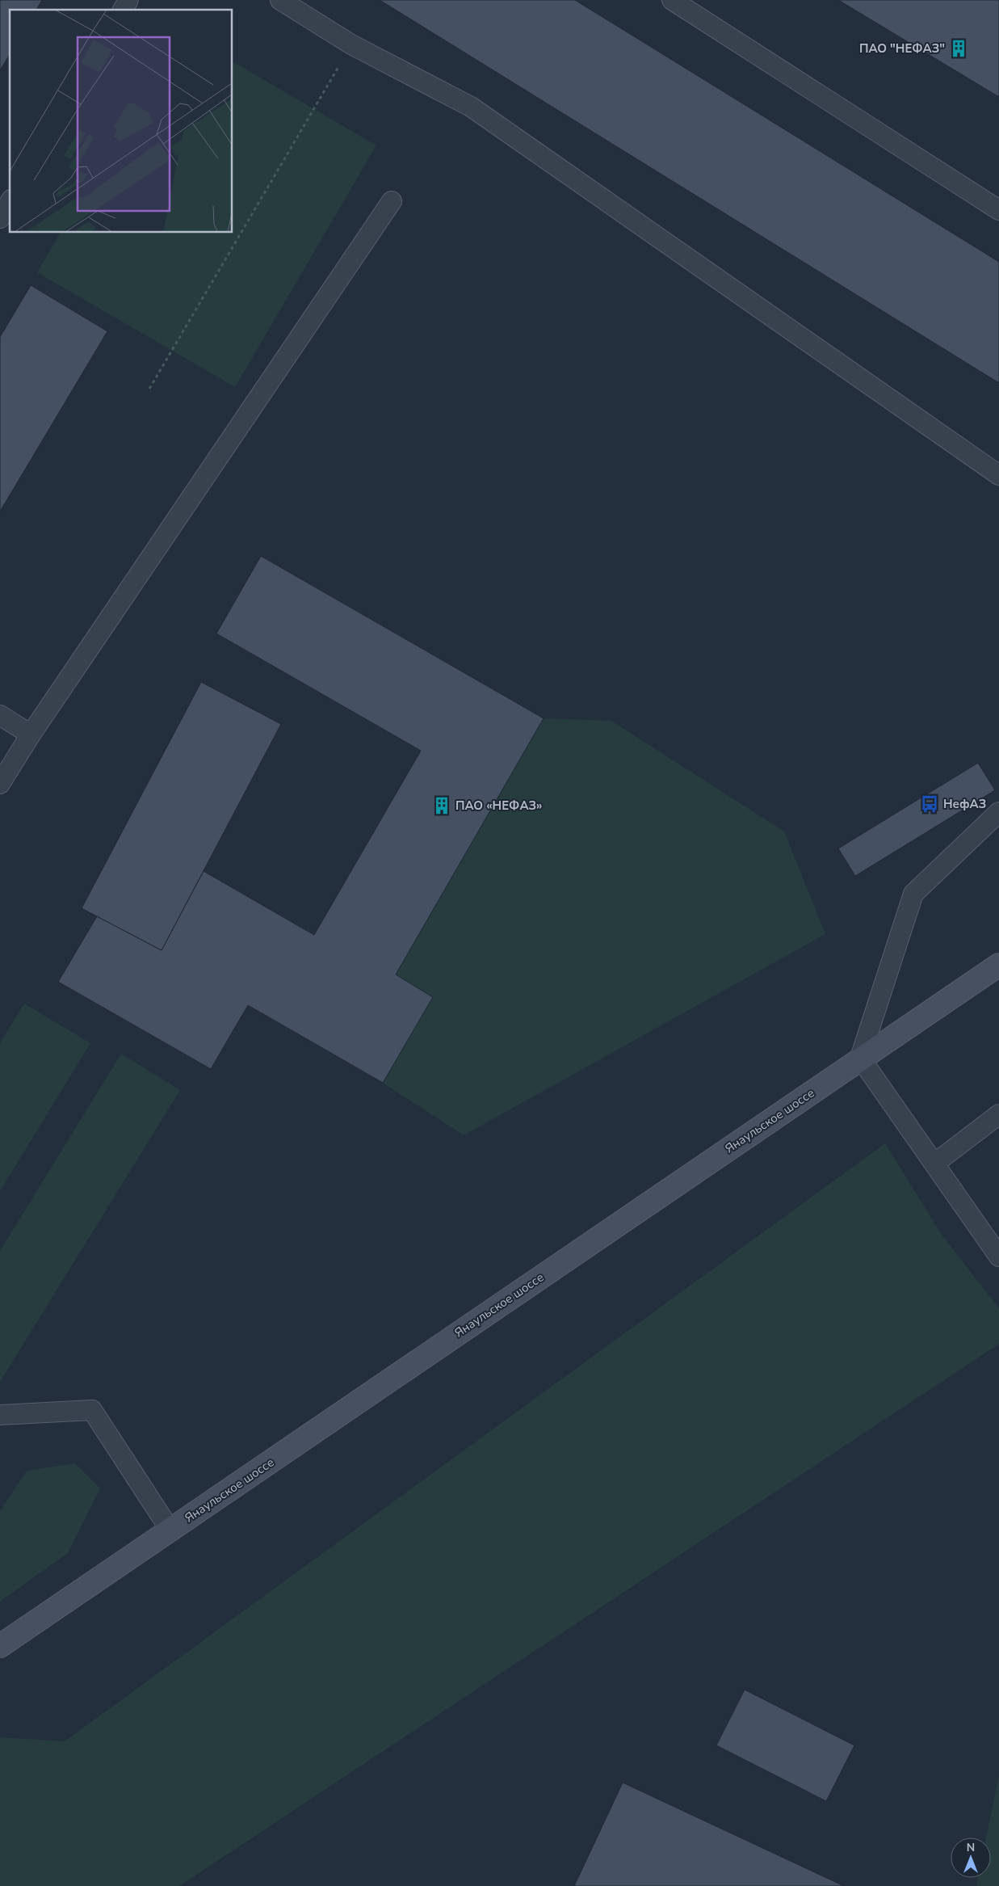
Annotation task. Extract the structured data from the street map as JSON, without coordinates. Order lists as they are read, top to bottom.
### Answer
{
  "streets": {
    "main road": ["Янаульское шоссе"]
  },
  "places": {
    "building": ["ПАО \"НЕФАЗ\"", "ПАО «НЕФАЗ»"],
    "bus stop": ["НефАЗ"]
  },
  "north": "top"
}
